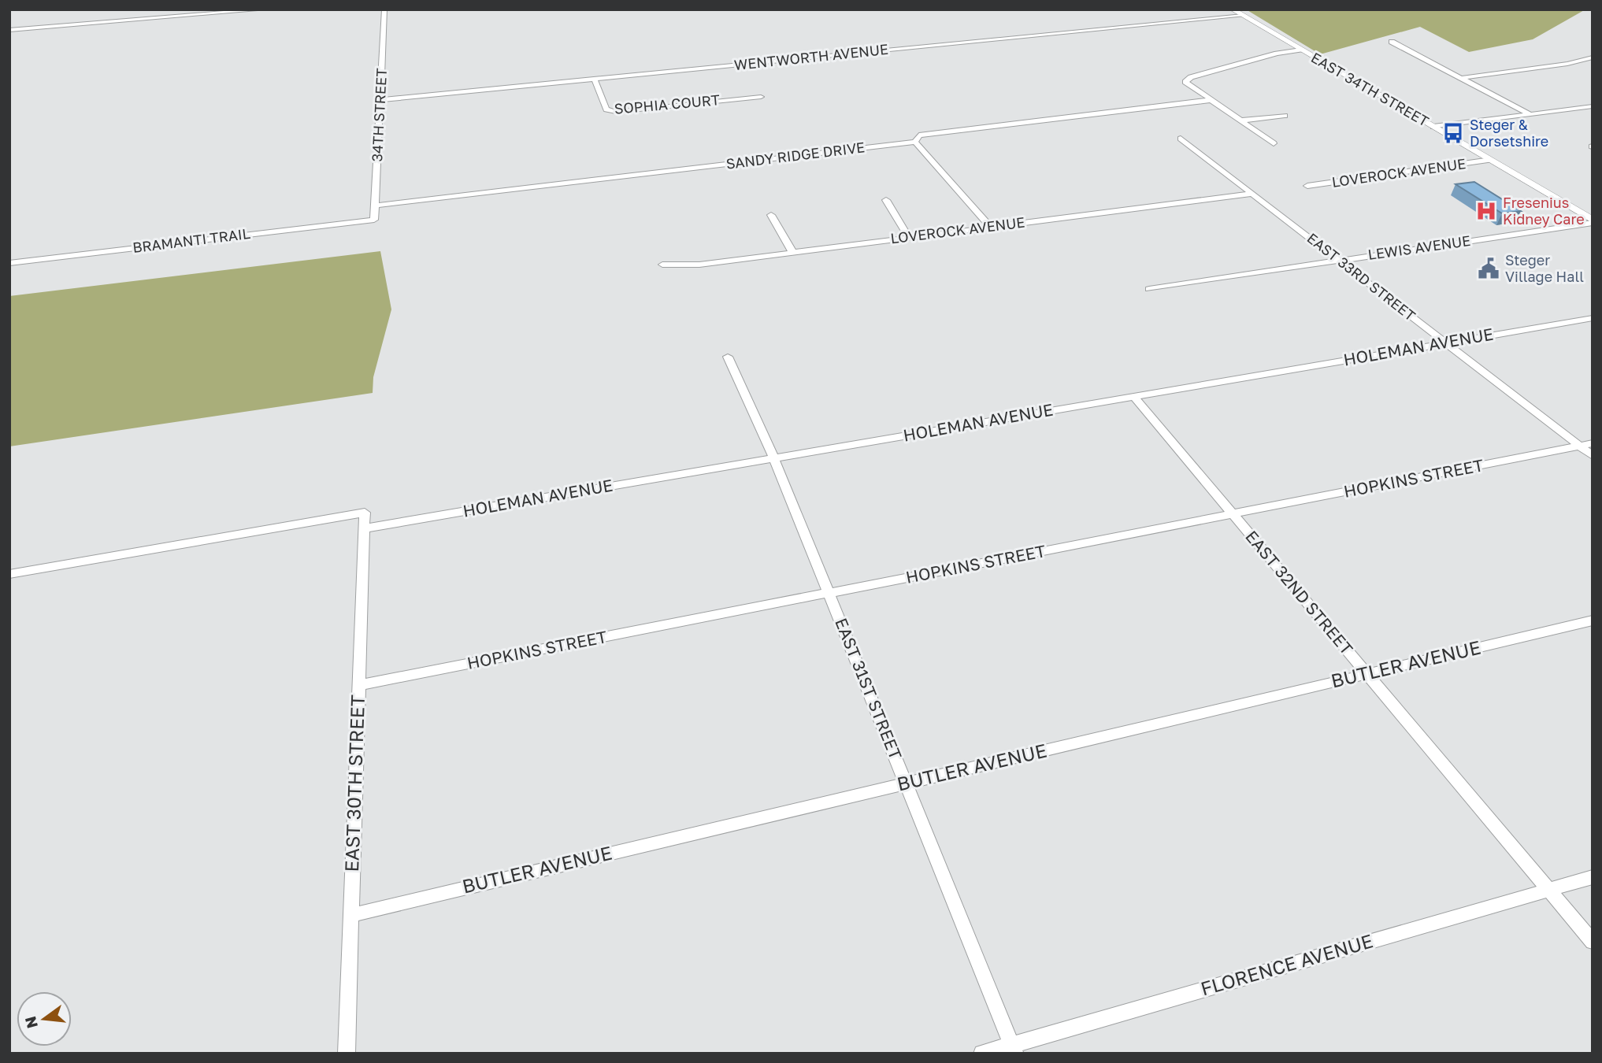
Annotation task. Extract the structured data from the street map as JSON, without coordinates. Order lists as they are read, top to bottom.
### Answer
{
  "streets": {
    "street": [
      "WENTWORTH AVENUE",
      "EAST 34TH STREET",
      "SOPHIA COURT",
      "34TH STREET",
      "SANDY RIDGE DRIVE",
      "LOVEROCK AVENUE",
      "BRAMANTI TRAIL",
      "LEWIS AVENUE",
      "EAST 33RD STREET",
      "HOLEMAN AVENUE",
      "HOPKINS STREET",
      "EAST 32ND STREET",
      "BUTLER AVENUE",
      "EAST 31ST STREET",
      "EAST 30TH STREET",
      "FLORENCE AVENUE"
    ]
  },
  "crossings": [
    ["WENTWORTH AVENUE", "EAST 34TH STREET"],
    ["WENTWORTH AVENUE", "SOPHIA COURT"],
    ["WENTWORTH AVENUE", "34TH STREET"],
    ["EAST 34TH STREET", "LOVEROCK AVENUE"],
    ["EAST 34TH STREET", "LEWIS AVENUE"],
    ["34TH STREET", "SANDY RIDGE DRIVE"],
    ["34TH STREET", "BRAMANTI TRAIL"],
    ["LOVEROCK AVENUE", "EAST 33RD STREET"],
    ["LEWIS AVENUE", "EAST 33RD STREET"],
    ["EAST 33RD STREET", "HOLEMAN AVENUE"],
    ["EAST 33RD STREET", "HOPKINS STREET"],
    ["HOLEMAN AVENUE", "EAST 32ND STREET"],
    ["HOLEMAN AVENUE", "EAST 31ST STREET"],
    ["HOLEMAN AVENUE", "EAST 30TH STREET"],
    ["HOPKINS STREET", "EAST 32ND STREET"],
    ["HOPKINS STREET", "EAST 31ST STREET"],
    ["HOPKINS STREET", "EAST 30TH STREET"],
    ["EAST 32ND STREET", "BUTLER AVENUE"],
    ["EAST 32ND STREET", "FLORENCE AVENUE"],
    ["BUTLER AVENUE", "EAST 31ST STREET"],
    ["BUTLER AVENUE", "EAST 30TH STREET"],
    ["EAST 31ST STREET", "FLORENCE AVENUE"]
  ],
  "places": {
    "bus stop": ["Steger & Dorsetshire"],
    "hospital": ["Fresenius Kidney Care"],
    "public building": ["Steger Village Hall"]
  },
  "north": "left"
}
